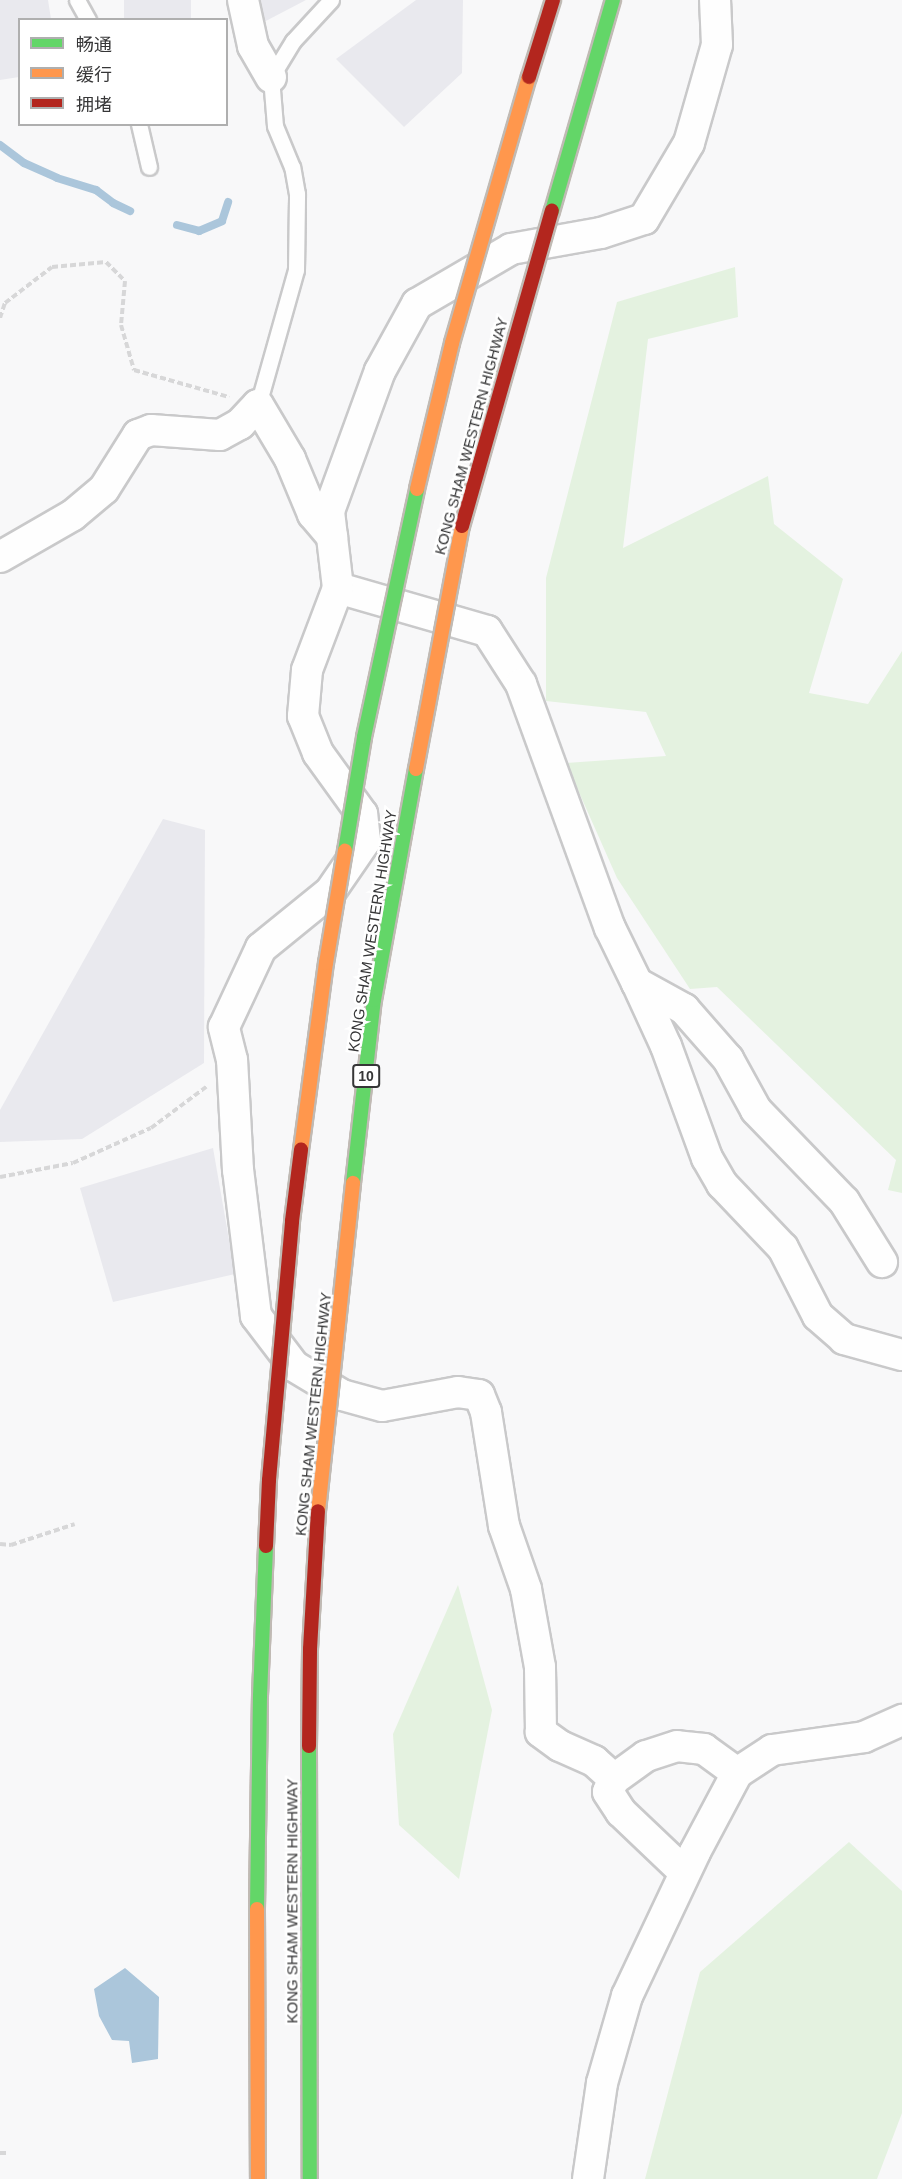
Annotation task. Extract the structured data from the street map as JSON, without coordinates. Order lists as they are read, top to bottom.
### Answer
{
  "streets": {
    "highway": ["KONG SHAM WESTERN HIGHWAY", "10"]
  },
  "legend": ["畅通", "缓行", "拥堵"]
}
